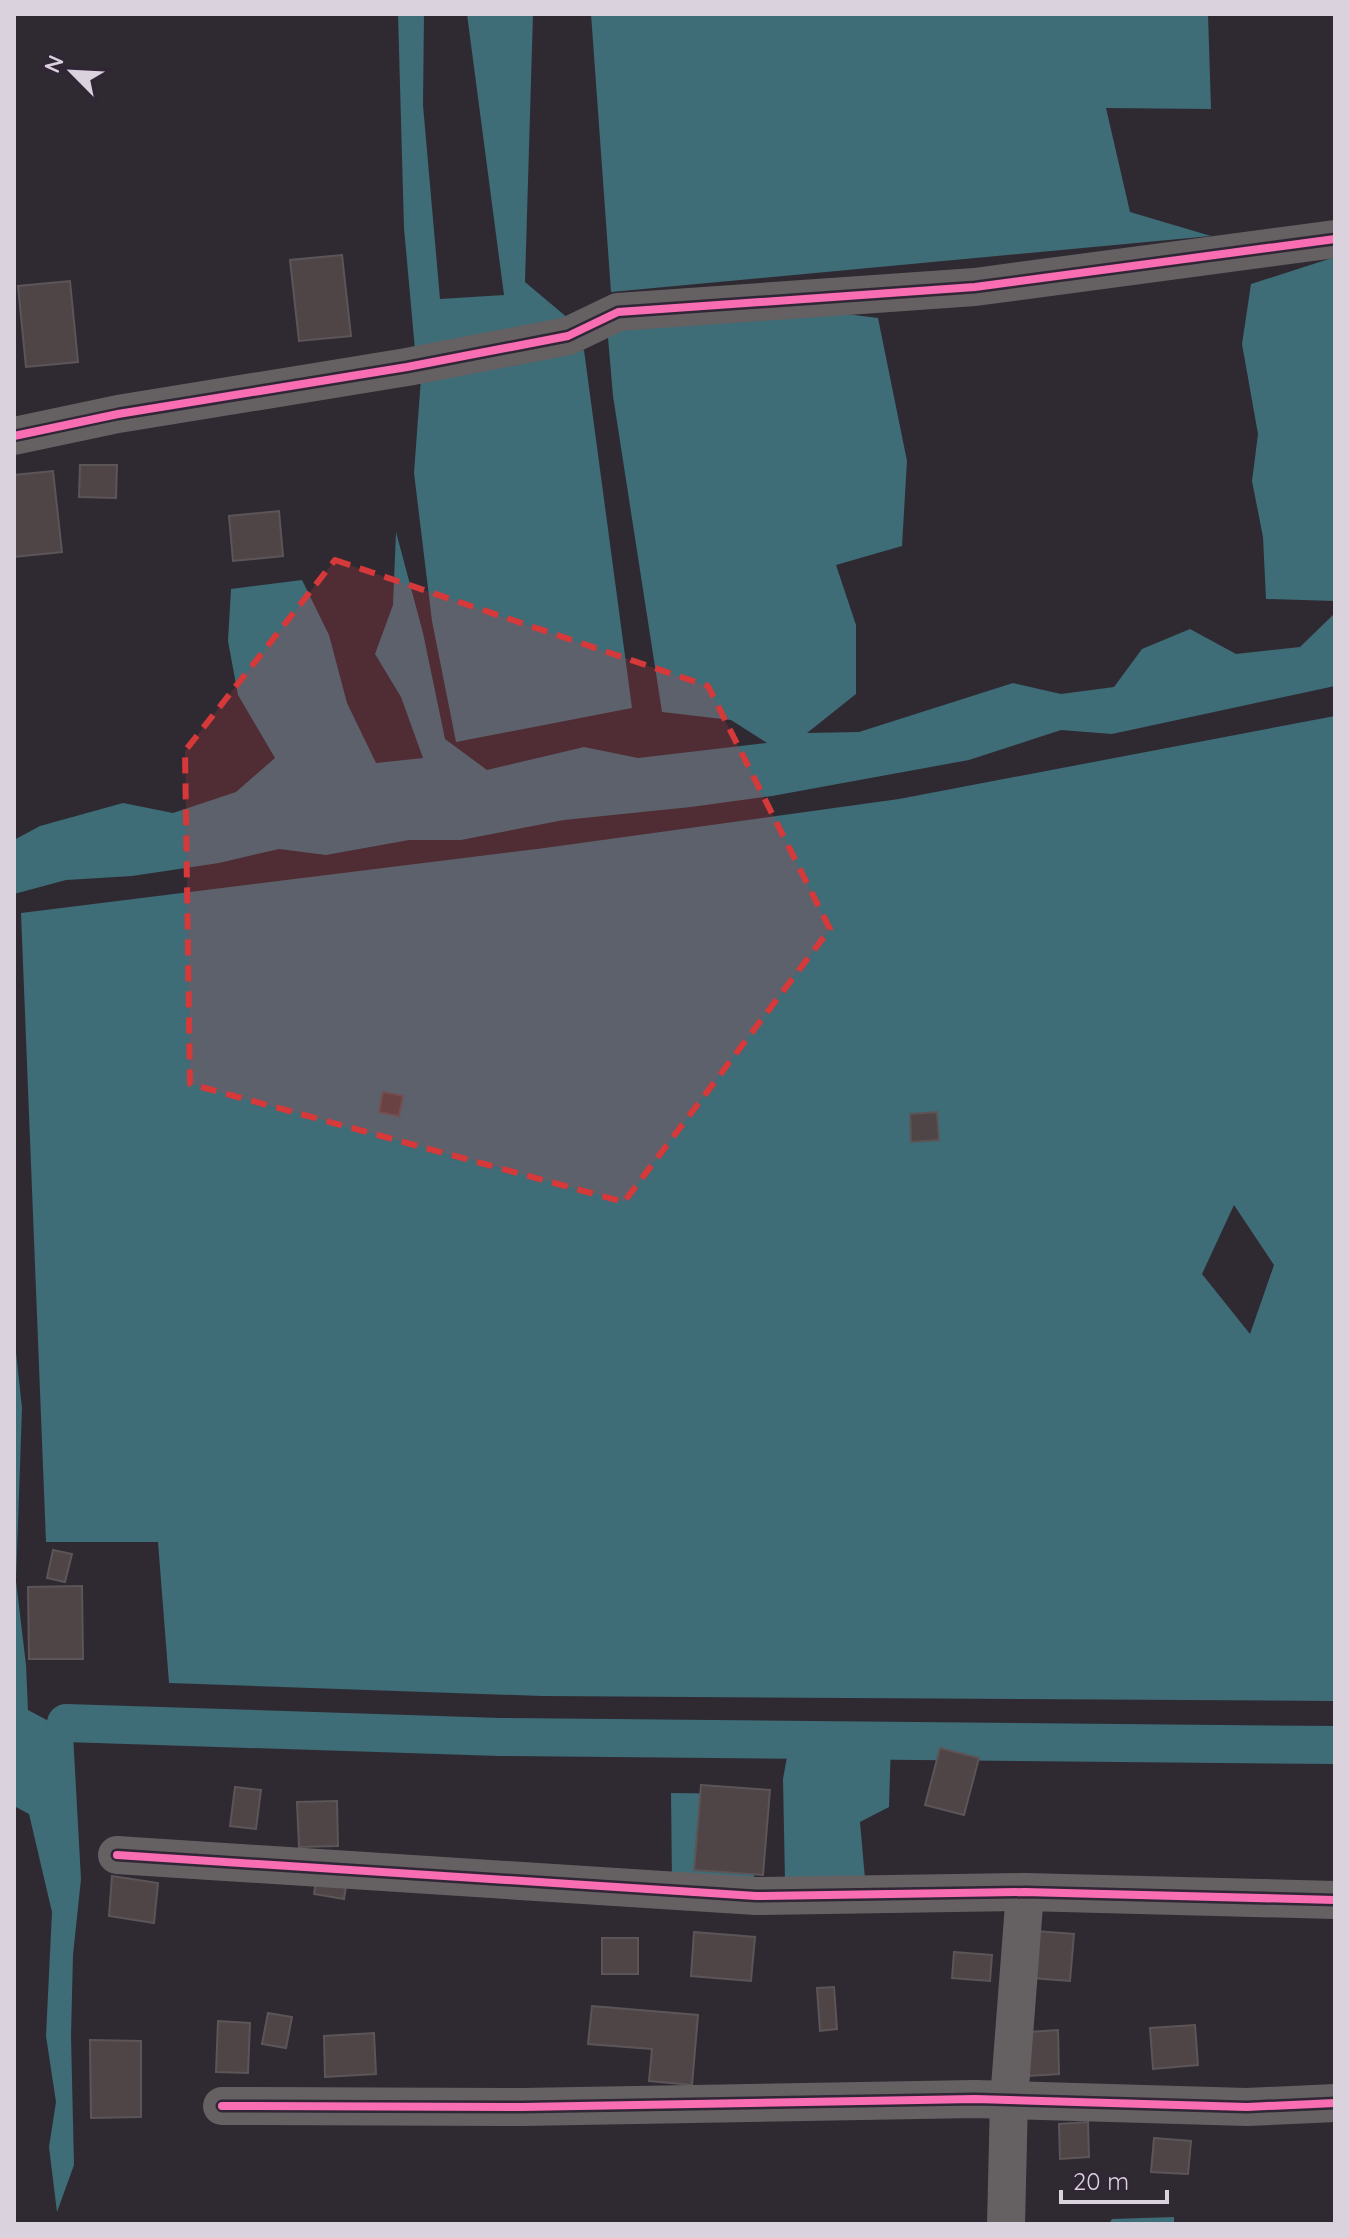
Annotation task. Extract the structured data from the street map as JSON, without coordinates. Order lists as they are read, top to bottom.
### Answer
{
  "scale_bar": "20 m",
  "north": "top left"
}
